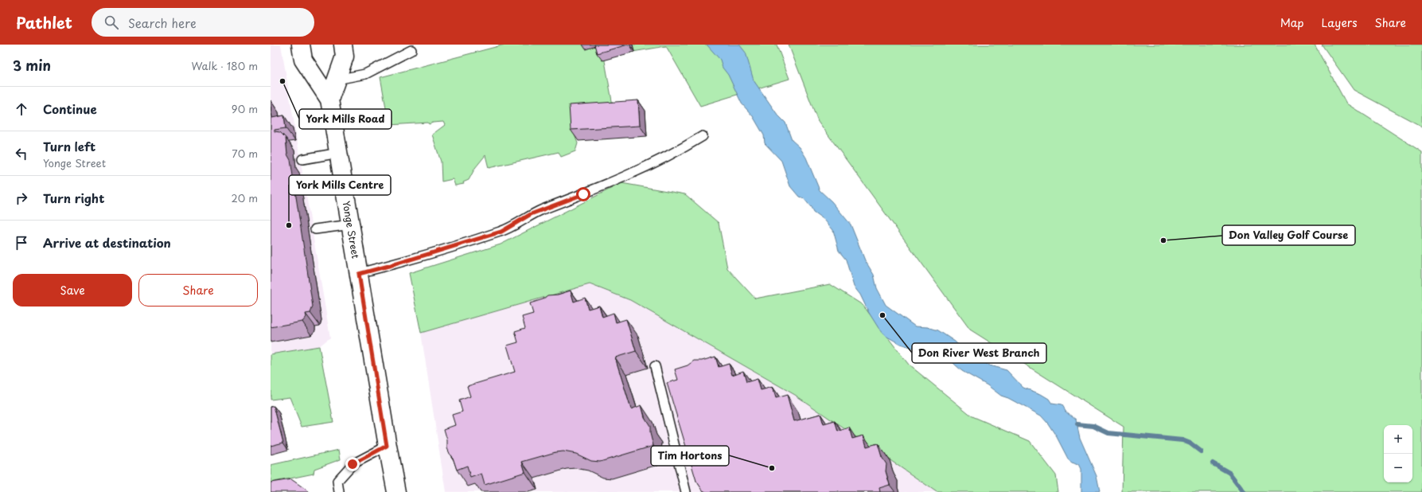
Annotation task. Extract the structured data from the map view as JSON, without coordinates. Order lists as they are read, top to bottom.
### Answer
{
  "streets": {
    "main road": ["Yonge Street"]
  },
  "places": [
    "York Mills Road",
    "York Mills Centre",
    "Don Valley Golf Course",
    "Don River West Branch",
    "Tim Hortons"
  ],
  "page": {
    "header": "Pathlet",
    "search": "Search here",
    "nav": ["Map", "Layers", "Share"],
    "heading": ["3 min", "Walk · 180 m"],
    "list": [
      ["Continue", "90 m"],
      ["Turn left", "Yonge Street", "70 m"],
      ["Turn right", "20 m"],
      "Arrive at destination"
    ],
    "buttons": ["Save", "Share"],
    "map_buttons": ["+", "−"]
  }
}
